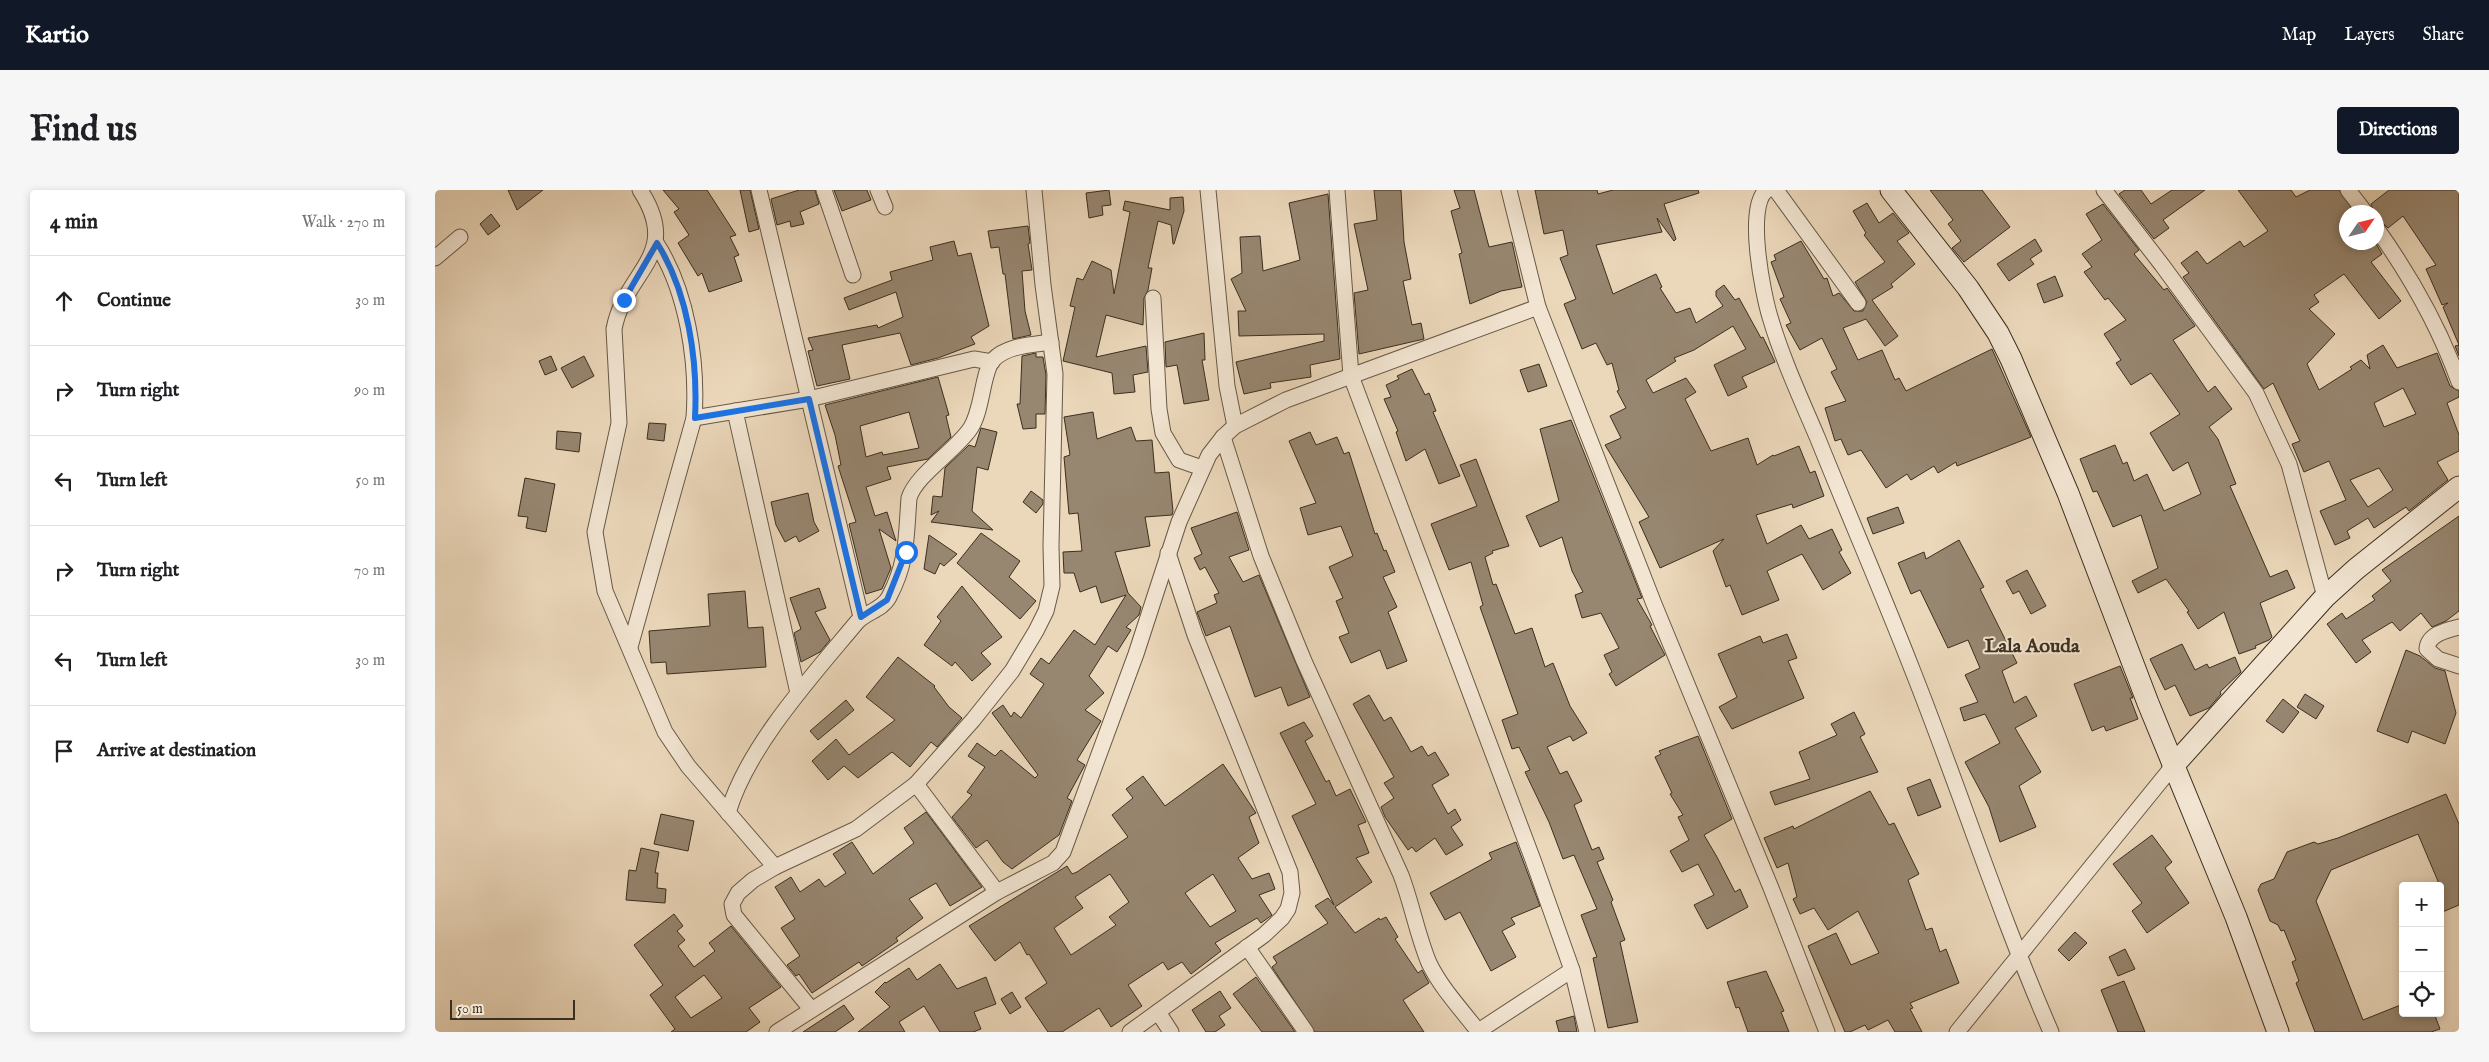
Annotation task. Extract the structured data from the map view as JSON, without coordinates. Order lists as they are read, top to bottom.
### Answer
{
  "districts": ["Lala Aouda"],
  "scale_bar": "50 m",
  "north": "top right",
  "page": {
    "header": "Kartio",
    "nav": ["Map", "Layers", "Share"],
    "buttons": "Directions",
    "title": "Find us",
    "heading": ["4 min", "Walk · 270 m"],
    "list": [
      ["Continue", "30 m"],
      ["Turn right", "90 m"],
      ["Turn left", "50 m"],
      ["Turn right", "70 m"],
      ["Turn left", "30 m"],
      "Arrive at destination"
    ],
    "map_buttons": ["+", "−"],
    "scale": "50 m"
  }
}
